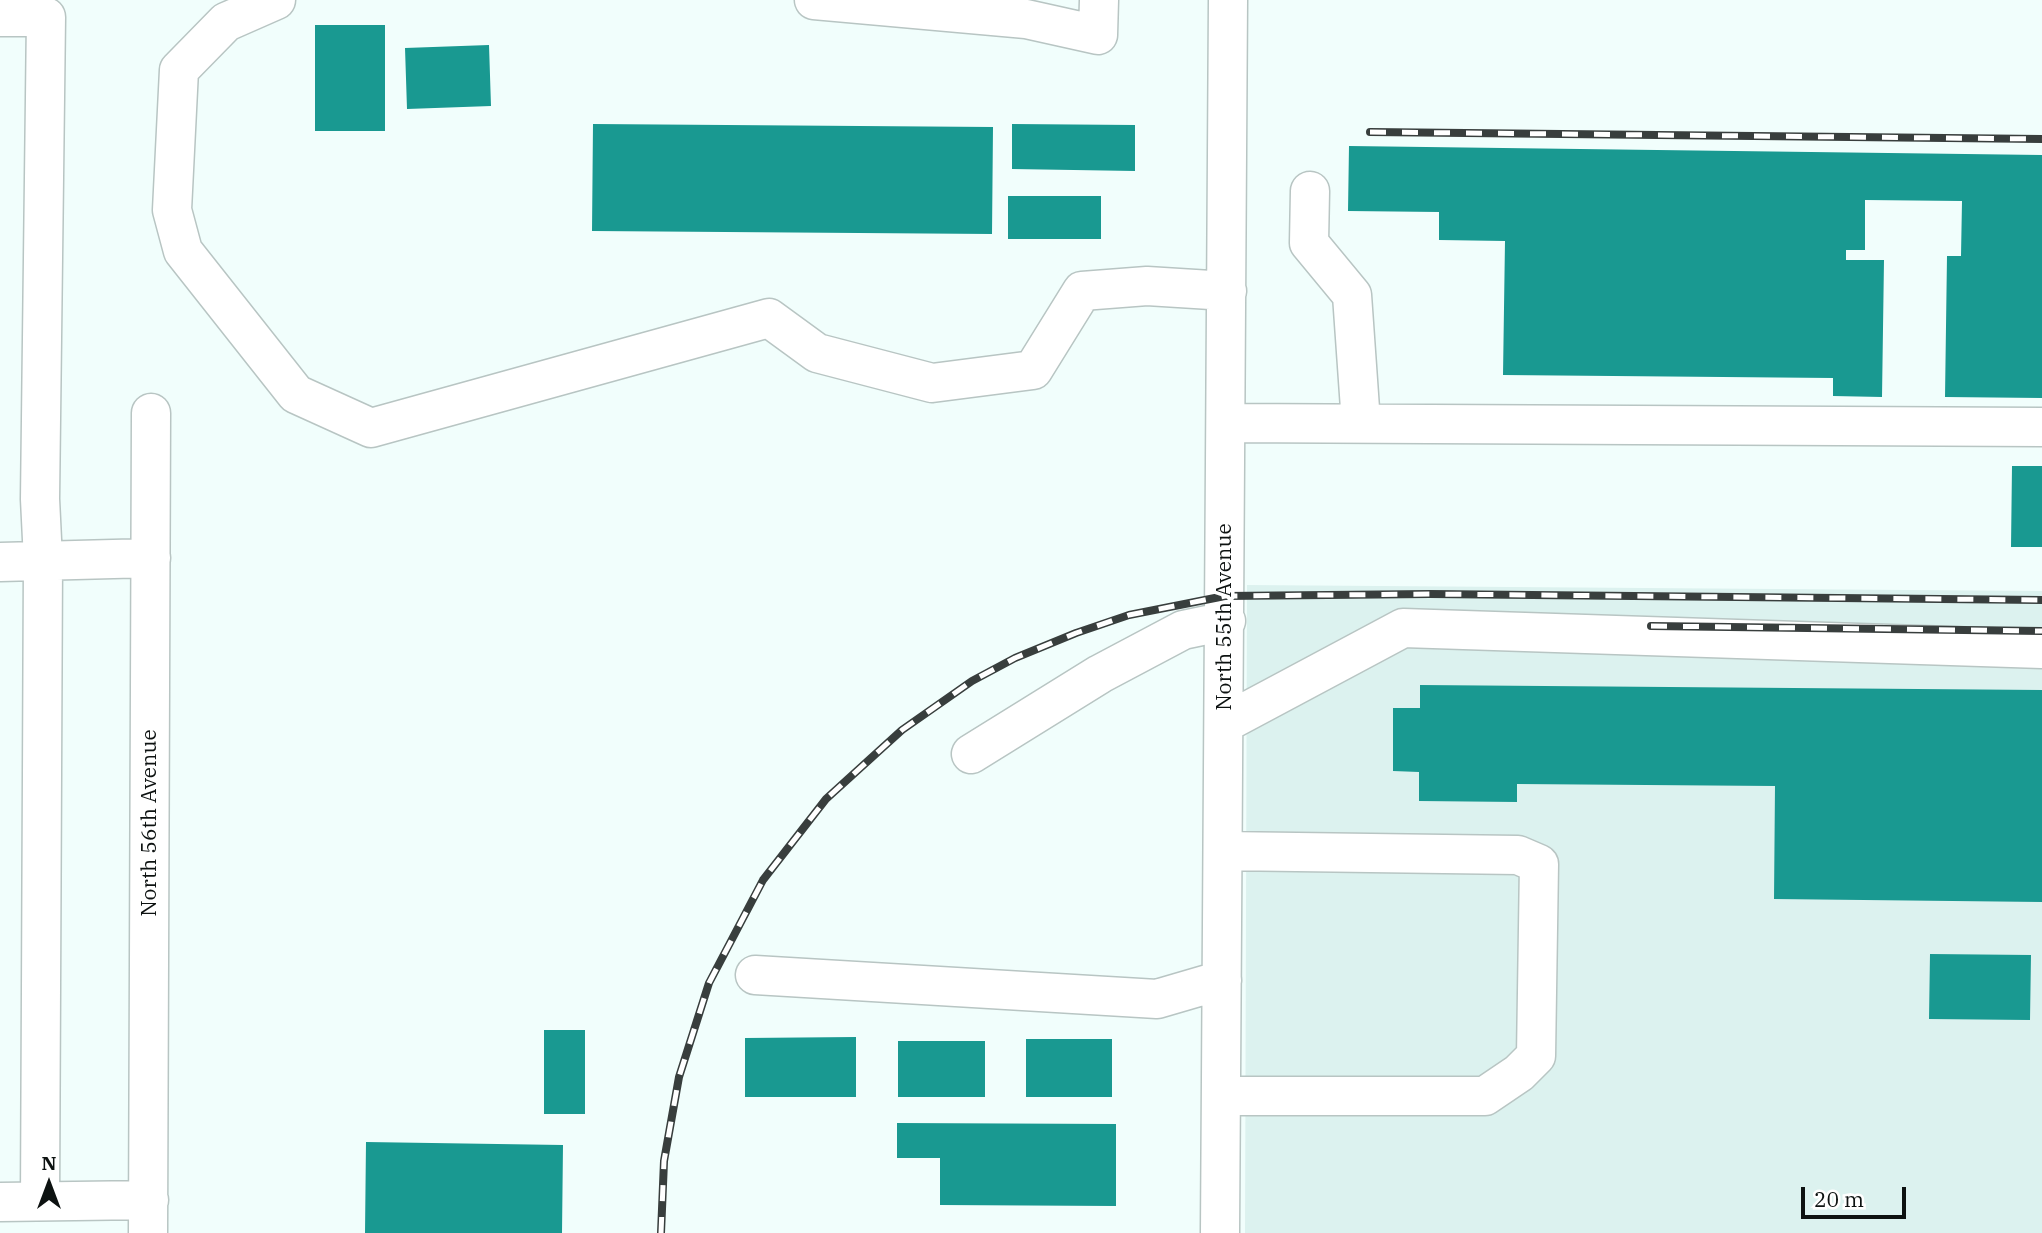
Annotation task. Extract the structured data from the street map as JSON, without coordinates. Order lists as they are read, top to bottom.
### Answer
{
  "streets": {
    "street": ["North 55th Avenue", "North 56th Avenue"]
  },
  "scale_bar": "20 m",
  "north": "top"
}
